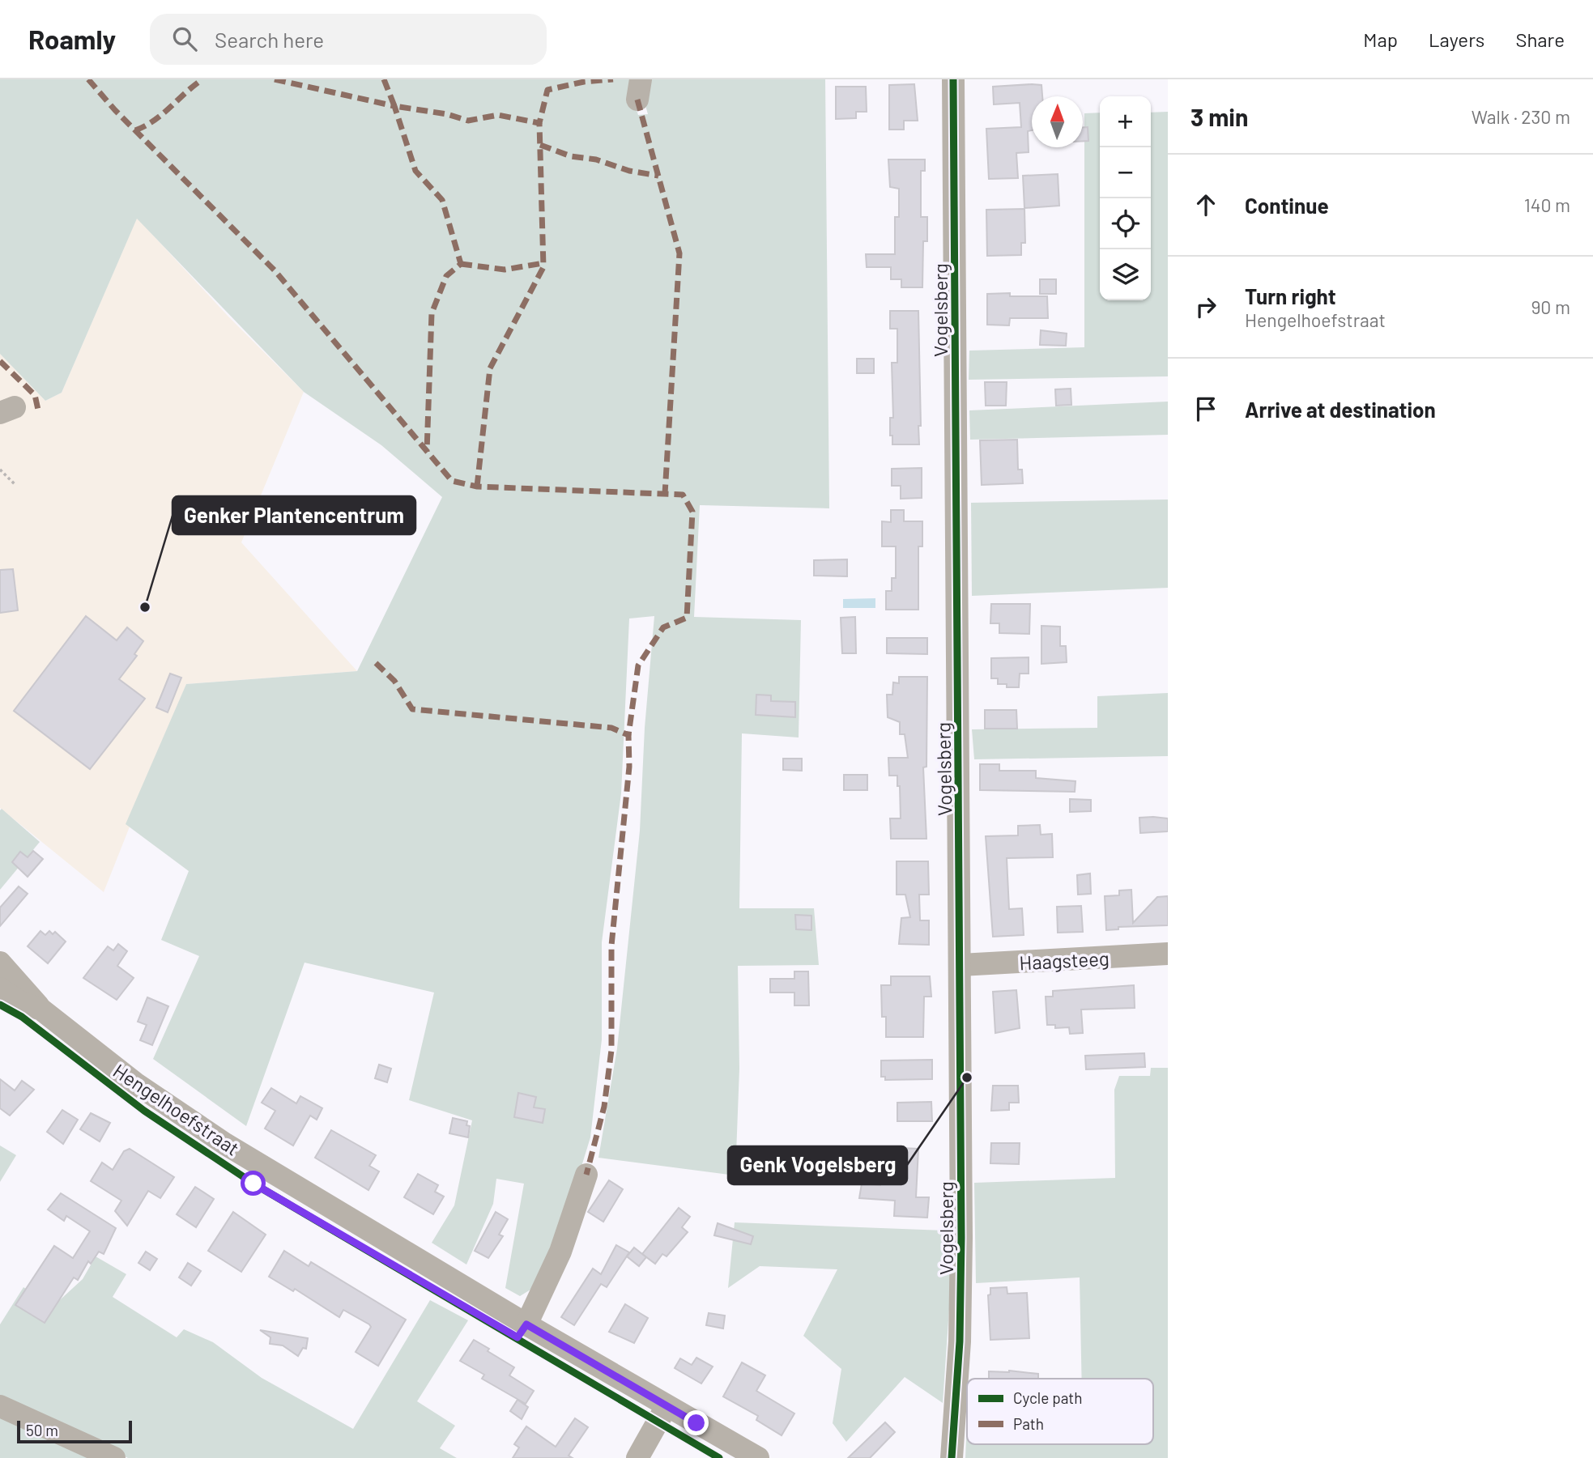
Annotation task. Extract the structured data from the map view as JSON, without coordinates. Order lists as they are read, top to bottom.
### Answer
{
  "streets": {
    "street": ["Vogelsberg", "Haagsteeg", "Hengelhoefstraat"]
  },
  "crossings": [
    ["Vogelsberg", "Haagsteeg"]
  ],
  "places": ["Genker Plantencentrum", "Genk Vogelsberg"],
  "legend": ["Cycle path", "Path"],
  "scale_bar": "50 m",
  "north": "top",
  "page": {
    "header": "Roamly",
    "search": "Search here",
    "nav": ["Map", "Layers", "Share"],
    "heading": ["3 min", "Walk · 230 m"],
    "map_buttons": ["+", "−"],
    "list": [
      ["Continue", "140 m"],
      ["Turn right", "Hengelhoefstraat", "90 m"],
      "Arrive at destination"
    ],
    "scale": "50 m"
  }
}
